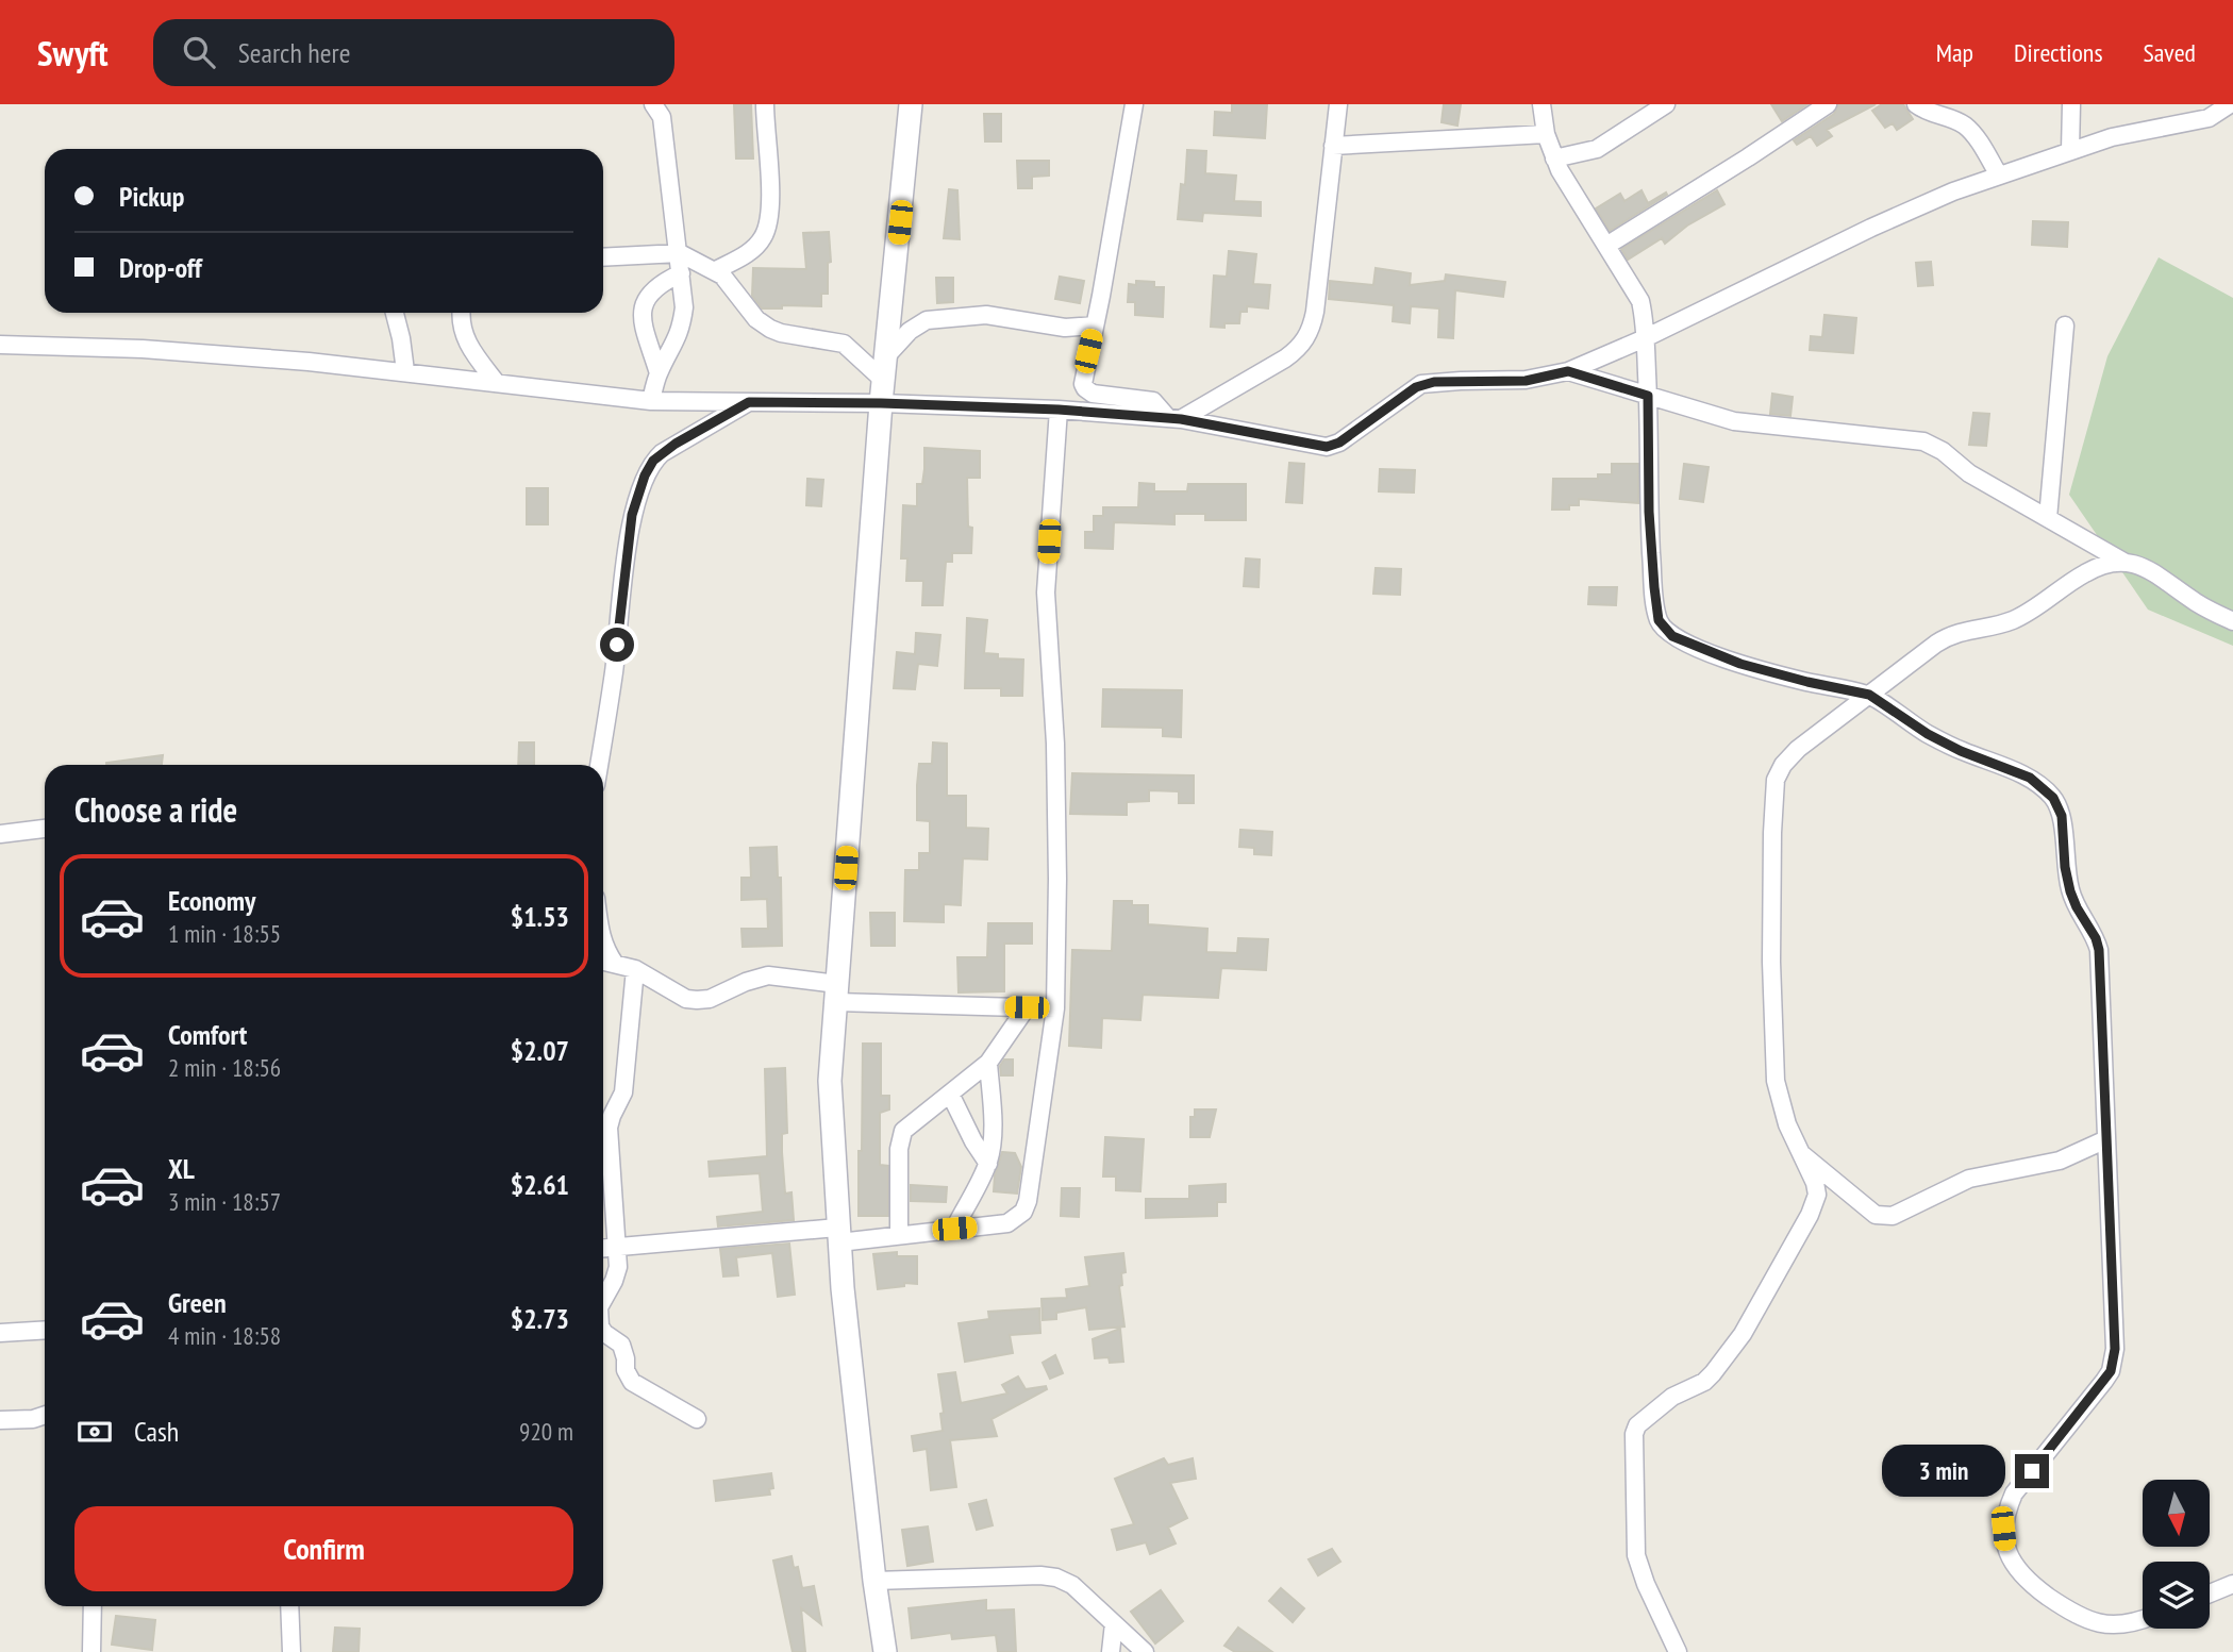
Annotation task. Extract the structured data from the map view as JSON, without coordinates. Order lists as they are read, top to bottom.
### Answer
{
  "north": "bottom",
  "page": {
    "header": "Swyft",
    "search": "Search here",
    "nav": ["Map", "Directions", "Saved"],
    "banner": ["Pickup", "Drop-off"],
    "heading": "Choose a ride",
    "list": [
      {
        "name": "Economy",
        "note": "1 min · 18:55",
        "value": "$1.53"
      },
      {
        "name": "Comfort",
        "note": "2 min · 18:56",
        "value": "$2.07"
      },
      {
        "name": "XL",
        "note": "3 min · 18:57",
        "value": "$2.61"
      },
      {
        "name": "Green",
        "note": "4 min · 18:58",
        "value": "$2.73"
      }
    ],
    "pay": ["Cash", "920 m"],
    "bubble": "3 min",
    "buttons": "Confirm"
  }
}
